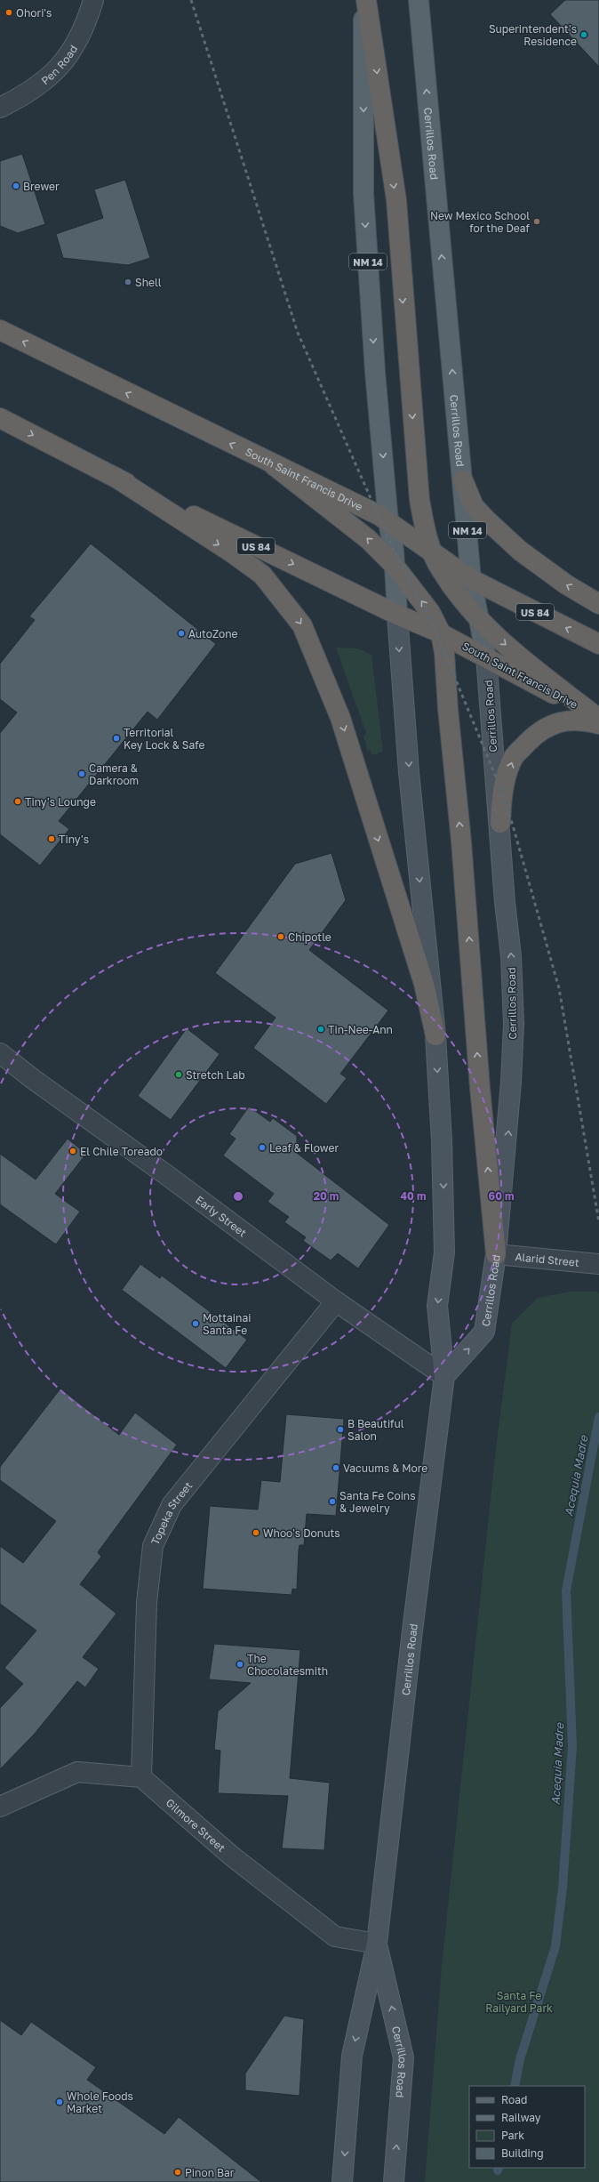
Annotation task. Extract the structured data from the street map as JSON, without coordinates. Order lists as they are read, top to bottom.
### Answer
{
  "streets": {
    "highway": ["South Saint Francis Drive", "US 84"],
    "main road": ["Cerrillos Road", "NM 14"],
    "street": [
      "Pen Road",
      "Early Street",
      "Alarid Street",
      "Topeka Street",
      "Gilmore Street"
    ]
  },
  "crossings": [
    ["Cerrillos Road", "South Saint Francis Drive"],
    ["Cerrillos Road", "Early Street"],
    ["Cerrillos Road", "Alarid Street"],
    ["Cerrillos Road", "Gilmore Street"],
    ["Early Street", "Topeka Street"],
    ["Topeka Street", "Gilmore Street"]
  ],
  "water": ["Acequia Madre"],
  "parks": ["Santa Fe Railyard Park"],
  "places": [
    "Ohori's",
    "Superintendent's Residence",
    "Brewer",
    "New Mexico School for the Deaf",
    "Shell",
    "AutoZone",
    "Territorial Key Lock & Safe",
    "Camera & Darkroom",
    "Tiny's Lounge",
    "Tiny's",
    "Chipotle",
    "Tin-Nee-Ann",
    "Stretch Lab",
    "Leaf & Flower",
    "El Chile Toreado",
    "Mottainai Santa Fe",
    "B Beautiful Salon",
    "Vacuums & More",
    "Santa Fe Coins & Jewelry",
    "Whoo's Donuts",
    "The Chocolatesmith",
    "Whole Foods Market",
    "Pinon Bar"
  ],
  "legend": [
    "Road",
    "Railway",
    "Park",
    "Building"
  ],
  "rings": ["20 m", "40 m", "60 m"]
}
